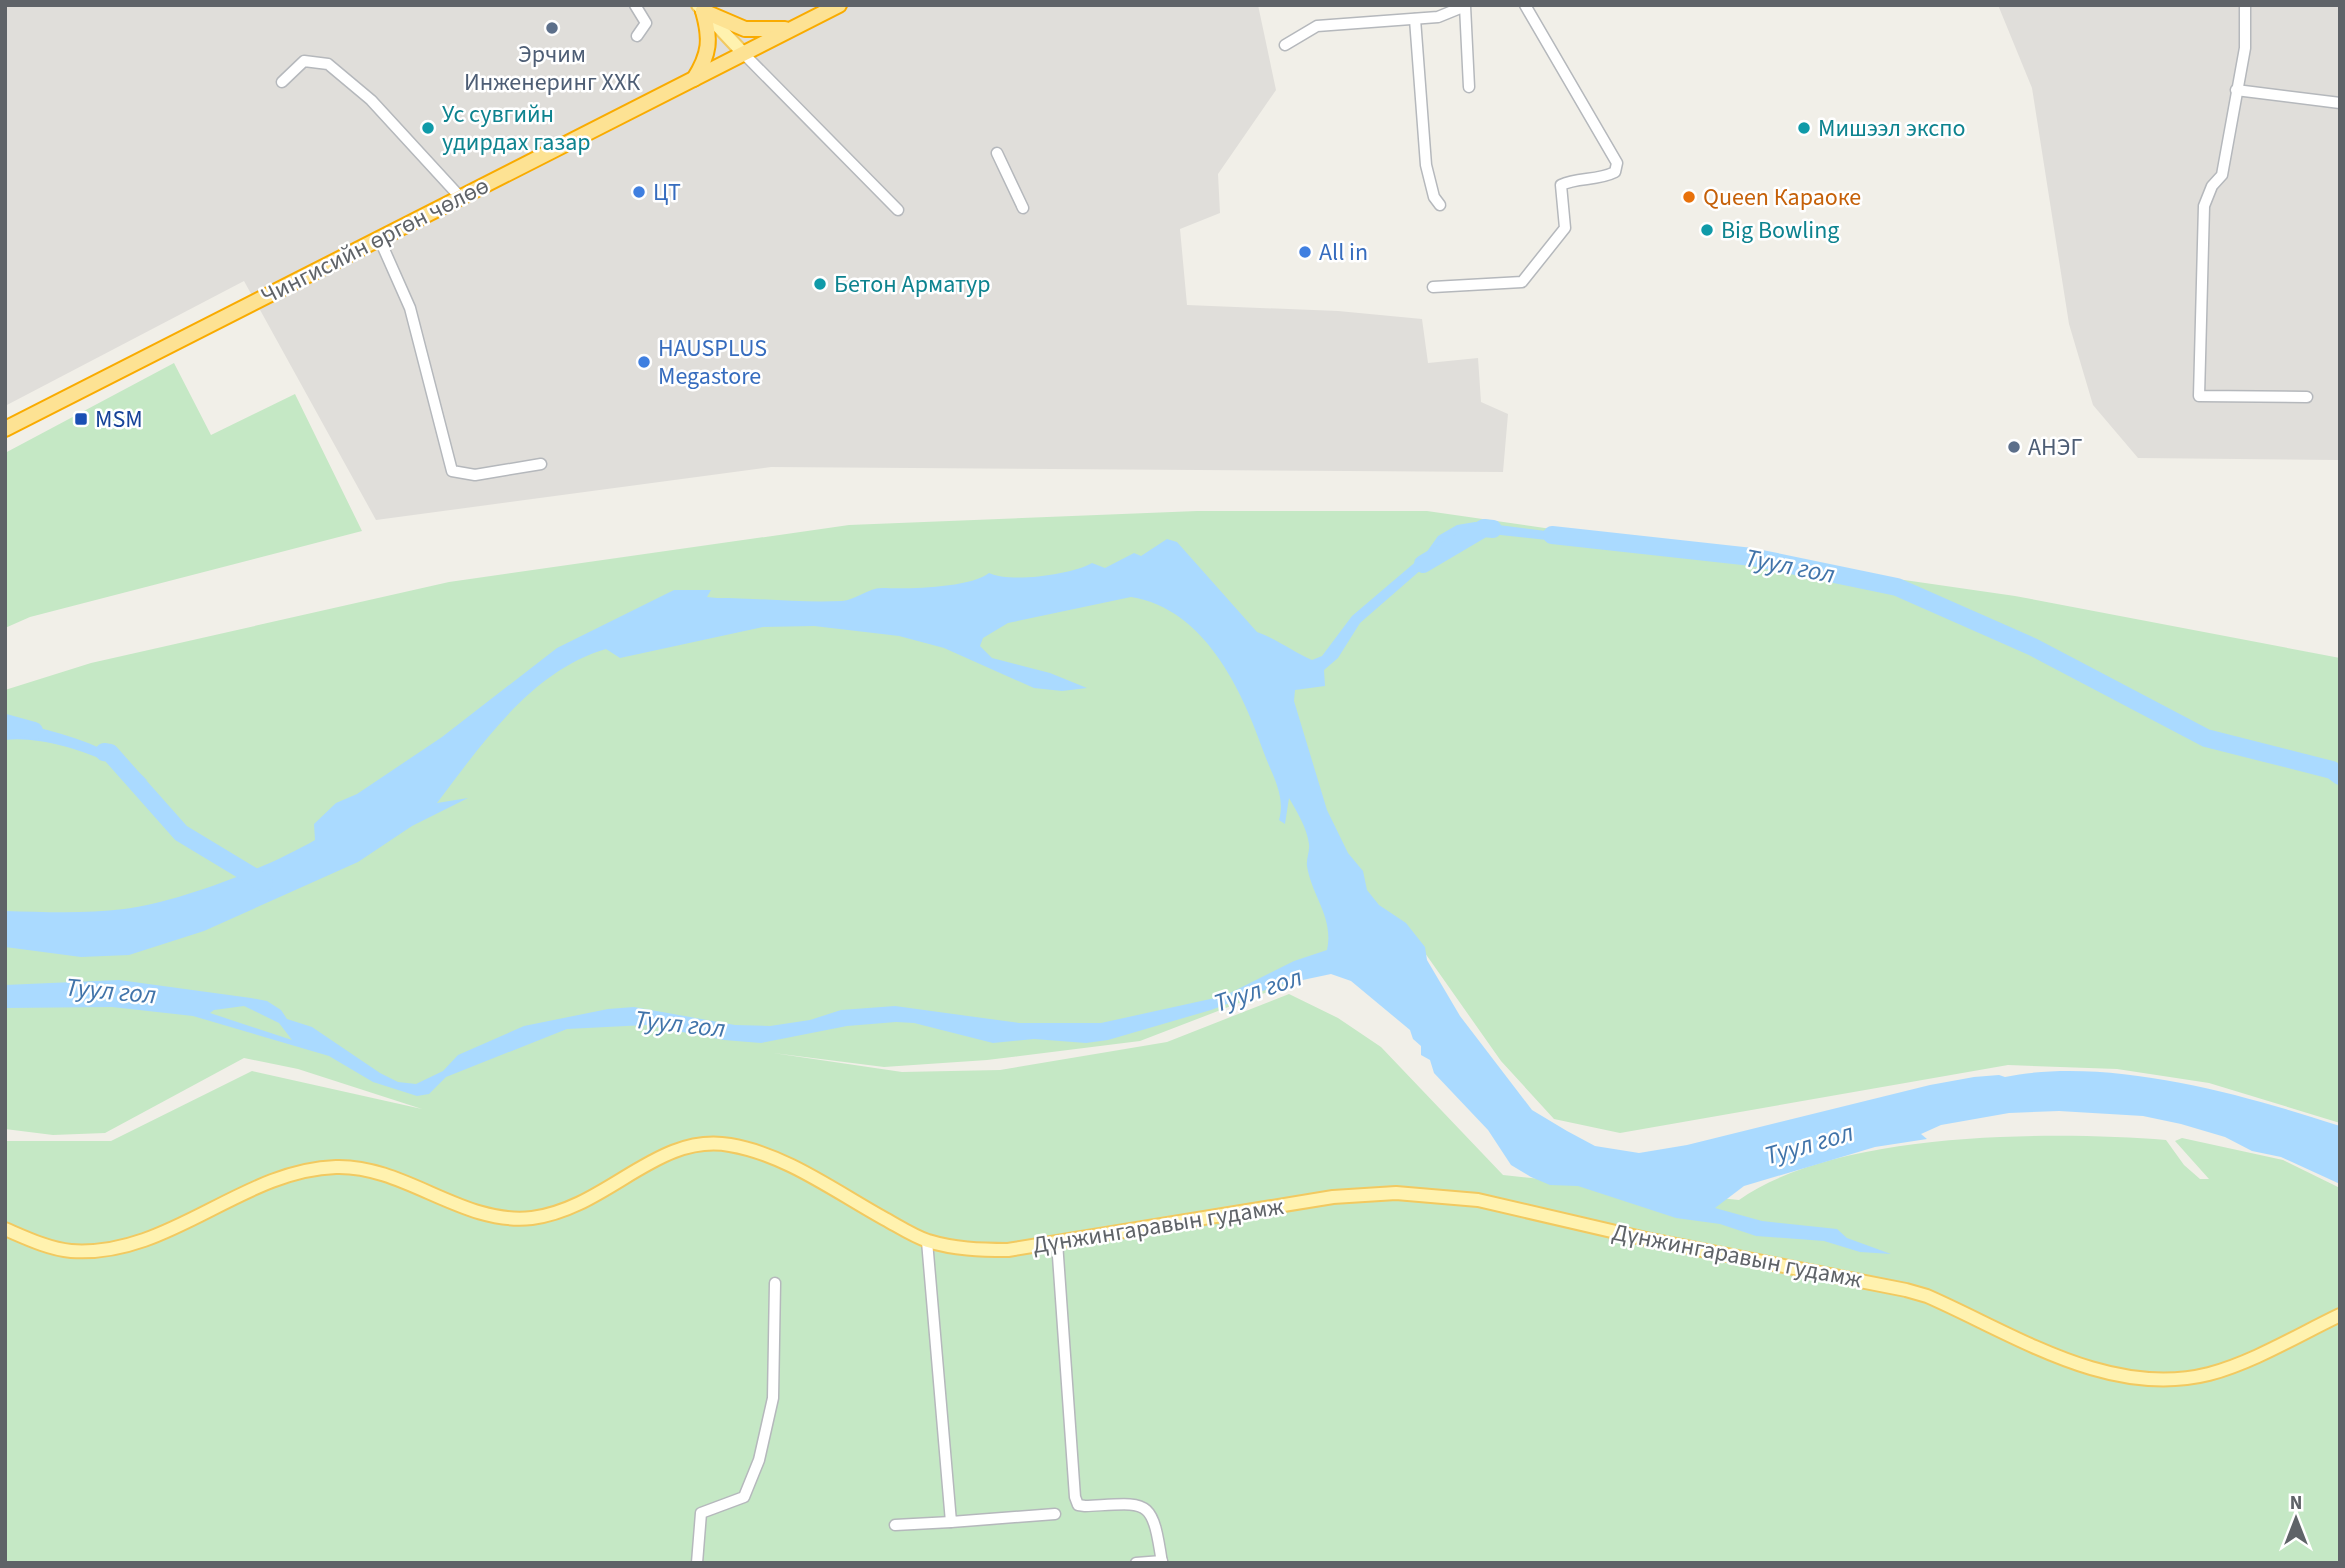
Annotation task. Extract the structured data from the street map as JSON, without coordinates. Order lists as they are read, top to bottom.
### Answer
{
  "streets": {
    "highway": ["Чингисийн өргөн чөлөө"],
    "main road": ["Дүнжингаравын гудамж"]
  },
  "water": ["Туул гол"],
  "places": {
    "other": [
      "Эрчим Инженеринг ХХК",
      "Ус сувгийн удирдах газар",
      "Мишээл экспо",
      "ЦТ",
      "Queen Караоке",
      "Big Bowling",
      "All in",
      "Бетон Арматур",
      "HAUSPLUS Megastore",
      "АНЭГ"
    ],
    "transit": ["MSM"]
  },
  "north": "top"
}
